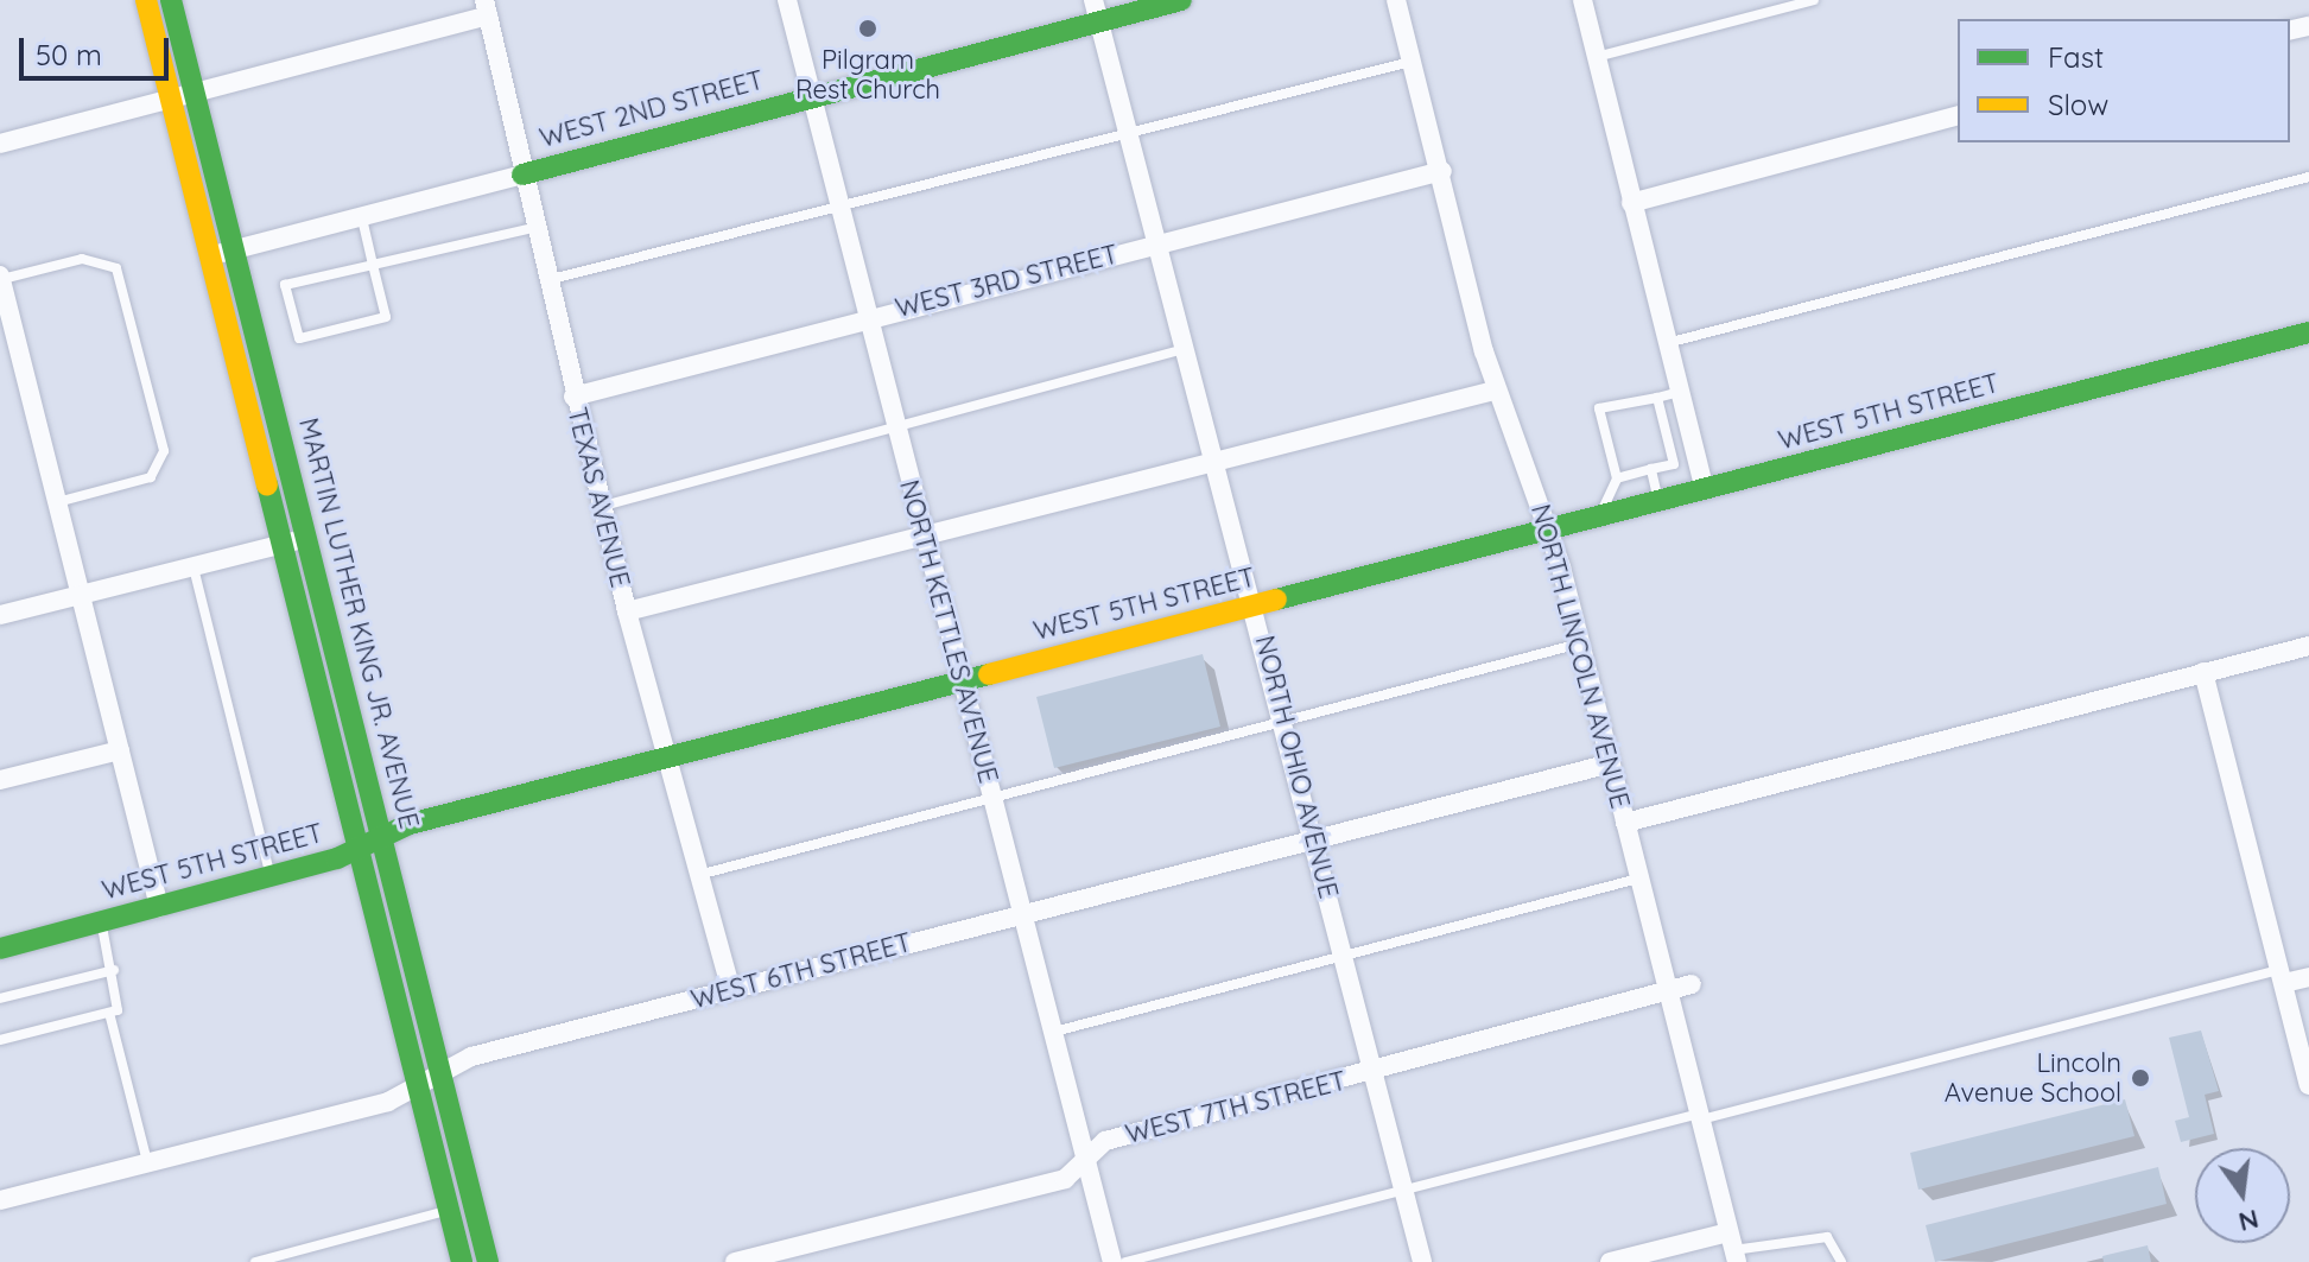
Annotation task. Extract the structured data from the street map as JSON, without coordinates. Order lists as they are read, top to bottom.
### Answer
{
  "streets": {
    "street": [
      "WEST 2ND STREET",
      "WEST 3RD STREET",
      "WEST 5TH STREET",
      "TEXAS AVENUE",
      "MARTIN LUTHER KING JR. AVENUE",
      "NORTH KETTLES AVENUE",
      "NORTH LINCOLN AVENUE",
      "NORTH OHIO AVENUE",
      "WEST 6TH STREET",
      "WEST 7TH STREET"
    ]
  },
  "crossings": [
    ["WEST 2ND STREET", "TEXAS AVENUE"],
    ["WEST 2ND STREET", "NORTH KETTLES AVENUE"],
    ["WEST 2ND STREET", "NORTH OHIO AVENUE"],
    ["WEST 3RD STREET", "TEXAS AVENUE"],
    ["WEST 3RD STREET", "NORTH KETTLES AVENUE"],
    ["WEST 3RD STREET", "NORTH LINCOLN AVENUE"],
    ["WEST 3RD STREET", "NORTH OHIO AVENUE"],
    ["WEST 5TH STREET", "TEXAS AVENUE"],
    ["WEST 5TH STREET", "MARTIN LUTHER KING JR. AVENUE"],
    ["WEST 5TH STREET", "NORTH KETTLES AVENUE"],
    ["WEST 5TH STREET", "NORTH LINCOLN AVENUE"],
    ["WEST 5TH STREET", "NORTH OHIO AVENUE"],
    ["TEXAS AVENUE", "WEST 6TH STREET"],
    ["MARTIN LUTHER KING JR. AVENUE", "WEST 6TH STREET"],
    ["NORTH KETTLES AVENUE", "WEST 6TH STREET"],
    ["NORTH KETTLES AVENUE", "WEST 7TH STREET"],
    ["NORTH LINCOLN AVENUE", "WEST 6TH STREET"],
    ["NORTH LINCOLN AVENUE", "WEST 7TH STREET"],
    ["NORTH OHIO AVENUE", "WEST 6TH STREET"],
    ["NORTH OHIO AVENUE", "WEST 7TH STREET"]
  ],
  "places": ["Pilgram Rest Church", "Lincoln Avenue School"],
  "legend": ["Fast", "Slow"],
  "scale_bar": "50 m",
  "north": "bottom"
}
